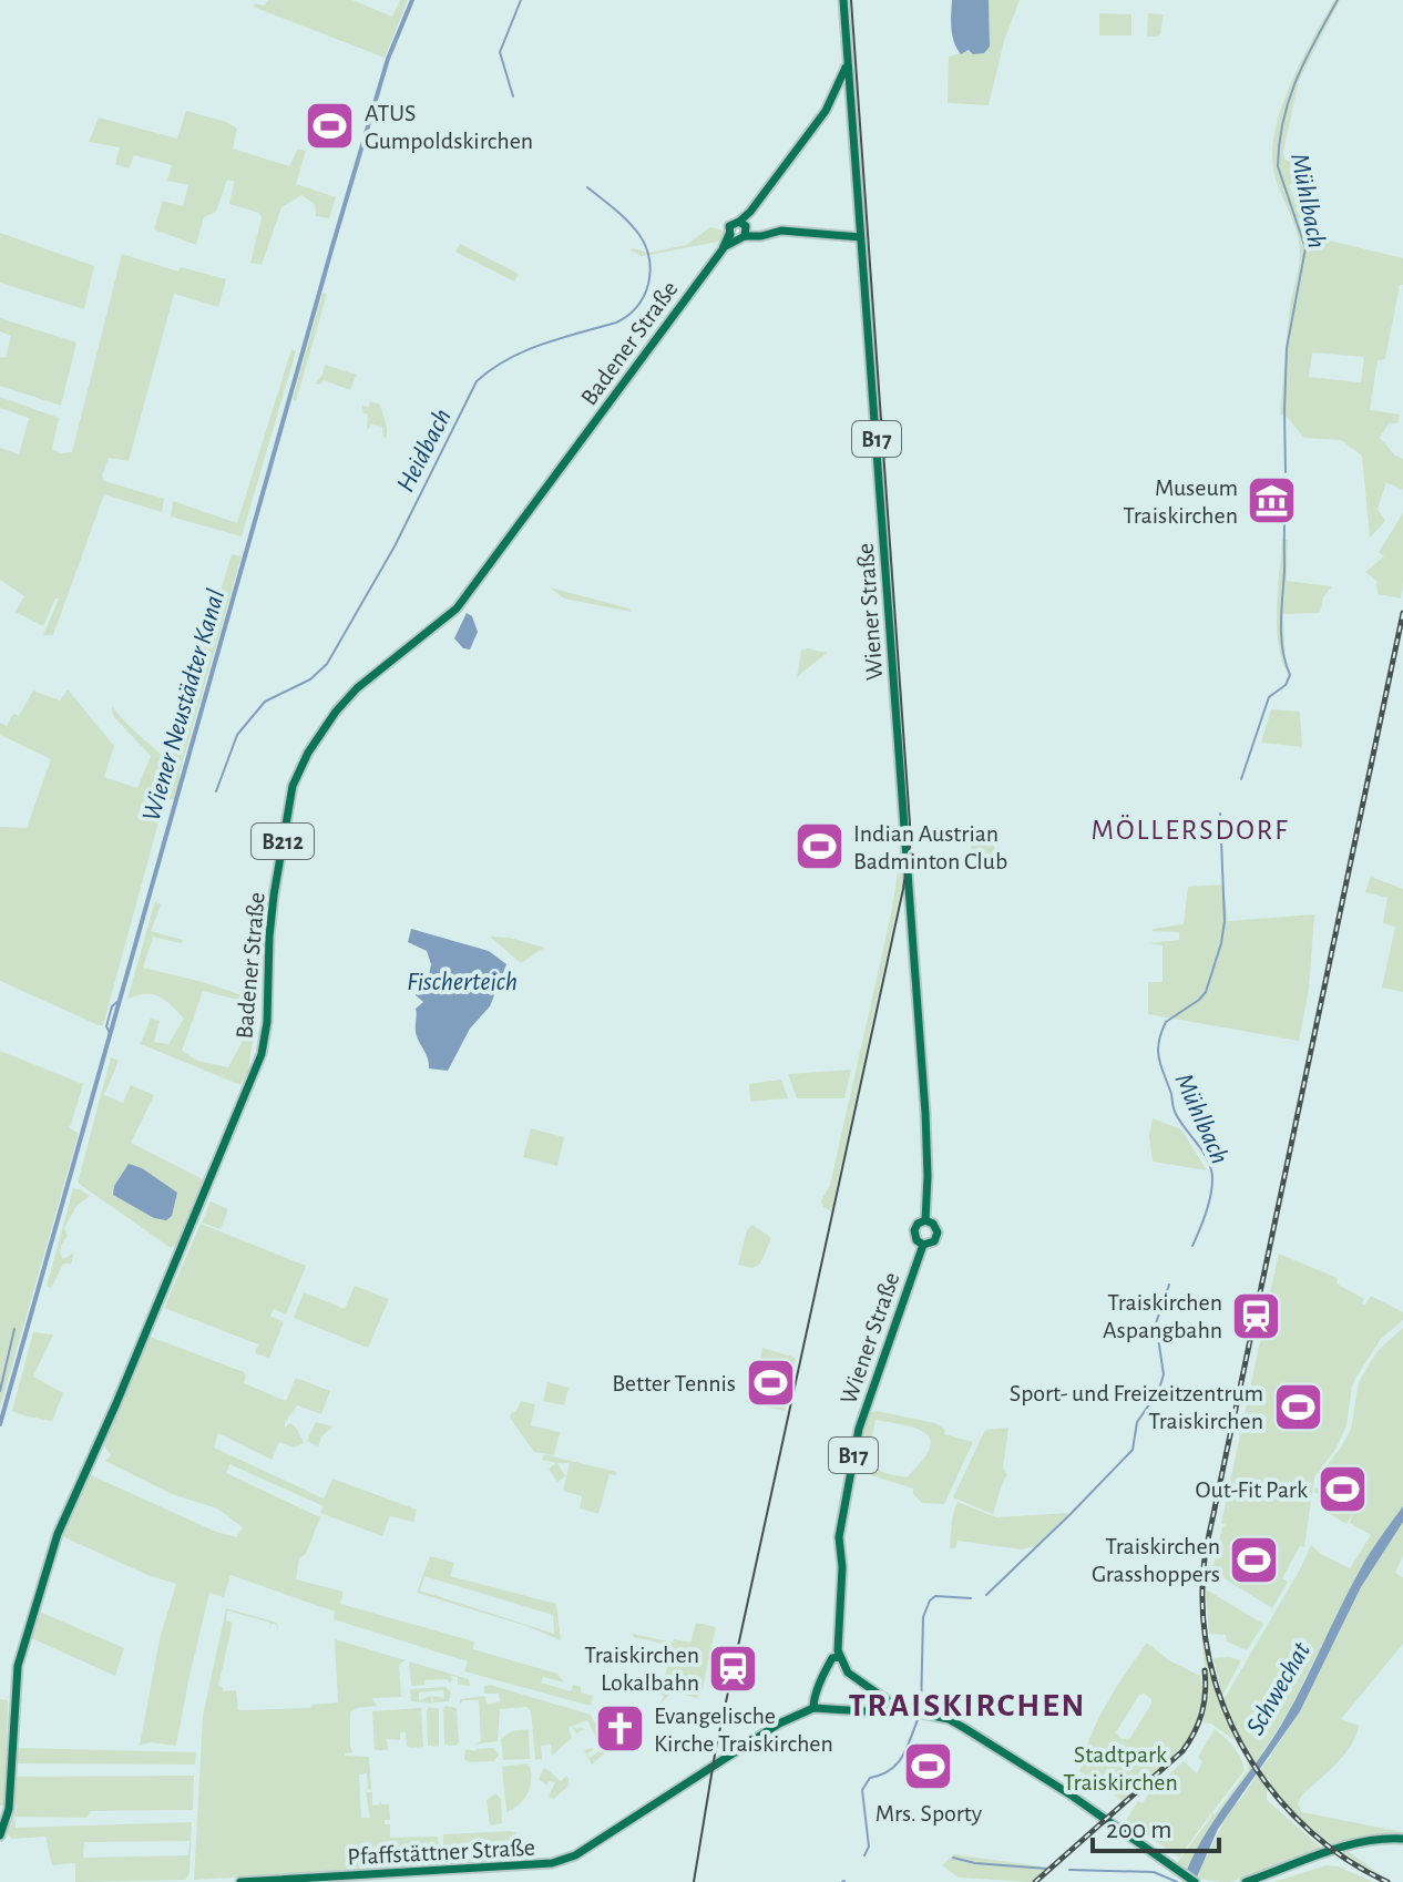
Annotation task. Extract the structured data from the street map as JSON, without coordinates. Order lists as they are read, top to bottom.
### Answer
{
  "streets": {
    "main road": [
      "Badener Straße",
      "B17",
      "Wiener Straße",
      "B212",
      "Pfaffstättner Straße"
    ]
  },
  "crossings": [
    ["B17", "Wiener Straße"]
  ],
  "districts": ["MÖLLERSDORF", "TRAISKIRCHEN"],
  "water": [
    "Mühlbach",
    "Heidbach",
    "Wiener Neustädter Kanal",
    "Fischerteich",
    "Schwechat"
  ],
  "parks": ["Stadtpark Traiskirchen"],
  "places": {
    "sports": [
      "ATUS Gumpoldskirchen",
      "Indian Austrian Badminton Club",
      "Better Tennis",
      "Sport- und Freizeitzentrum Traiskirchen",
      "Out-Fit Park",
      "Traiskirchen Grasshoppers",
      "Mrs. Sporty"
    ],
    "museum": ["Museum Traiskirchen"],
    "station": ["Traiskirchen Aspangbahn", "Traiskirchen Lokalbahn"],
    "church": ["Evangelische Kirche Traiskirchen"]
  },
  "scale_bar": "200 m"
}
